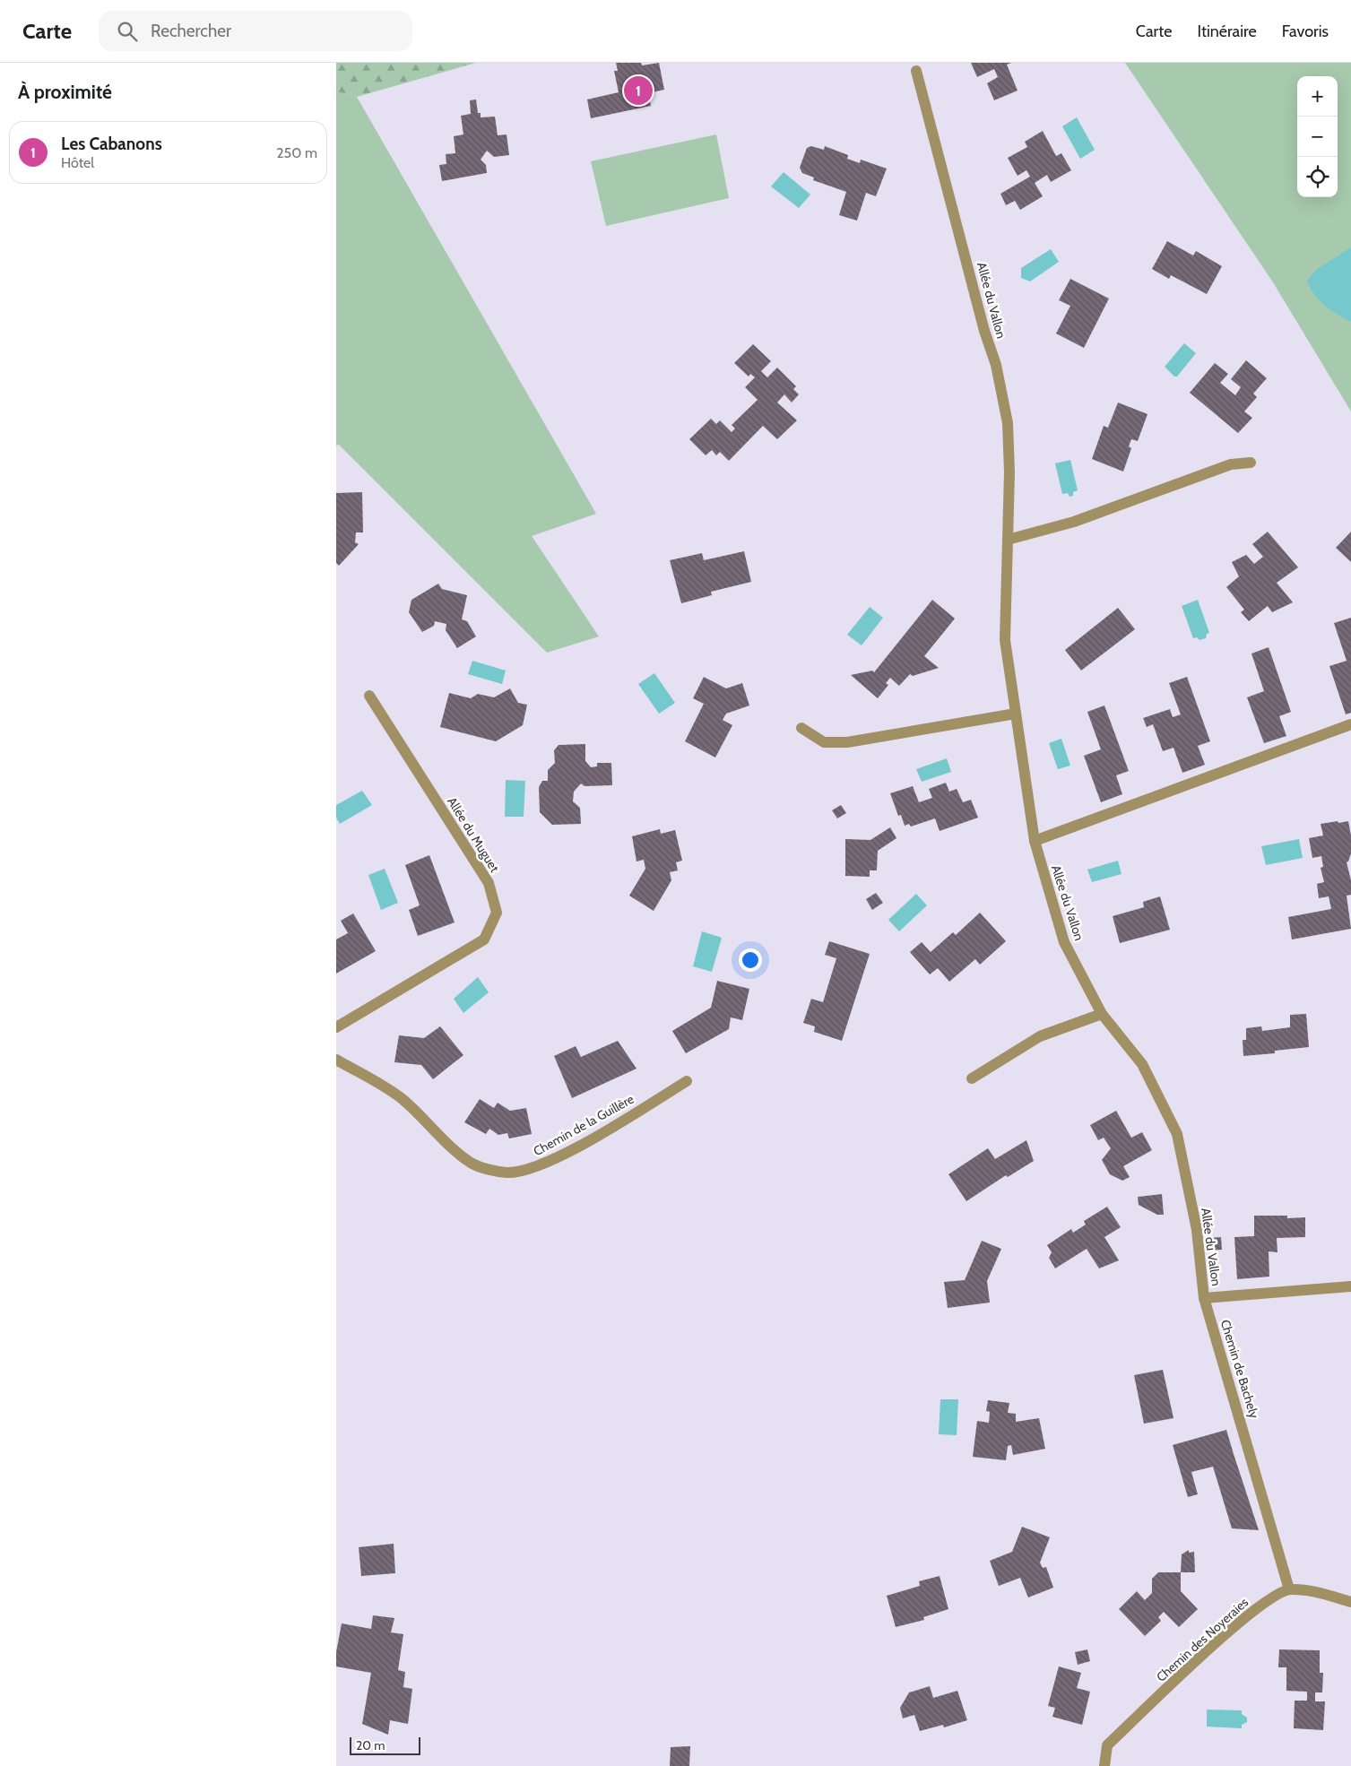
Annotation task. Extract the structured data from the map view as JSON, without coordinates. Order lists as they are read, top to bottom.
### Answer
{
  "streets": {
    "street": [
      "Allée du Vallon",
      "Allée du Muguet",
      "Chemin de la Guillère",
      "Chemin de Bachely",
      "Chemin des Noyeraies"
    ]
  },
  "crossings": [
    ["Allée du Vallon", "Chemin de Bachely"],
    ["Chemin de Bachely", "Chemin des Noyeraies"]
  ],
  "scale_bar": "20 m",
  "page": {
    "header": "Carte",
    "search": "Rechercher",
    "nav": ["Carte", "Itinéraire", "Favoris"],
    "heading": "À proximité",
    "pins": "1",
    "map_buttons": ["+", "−"],
    "list": [
      {
        "mark": "1",
        "name": "Les Cabanons",
        "note": "Hôtel",
        "value": "250 m"
      }
    ],
    "scale": "20 m"
  }
}
